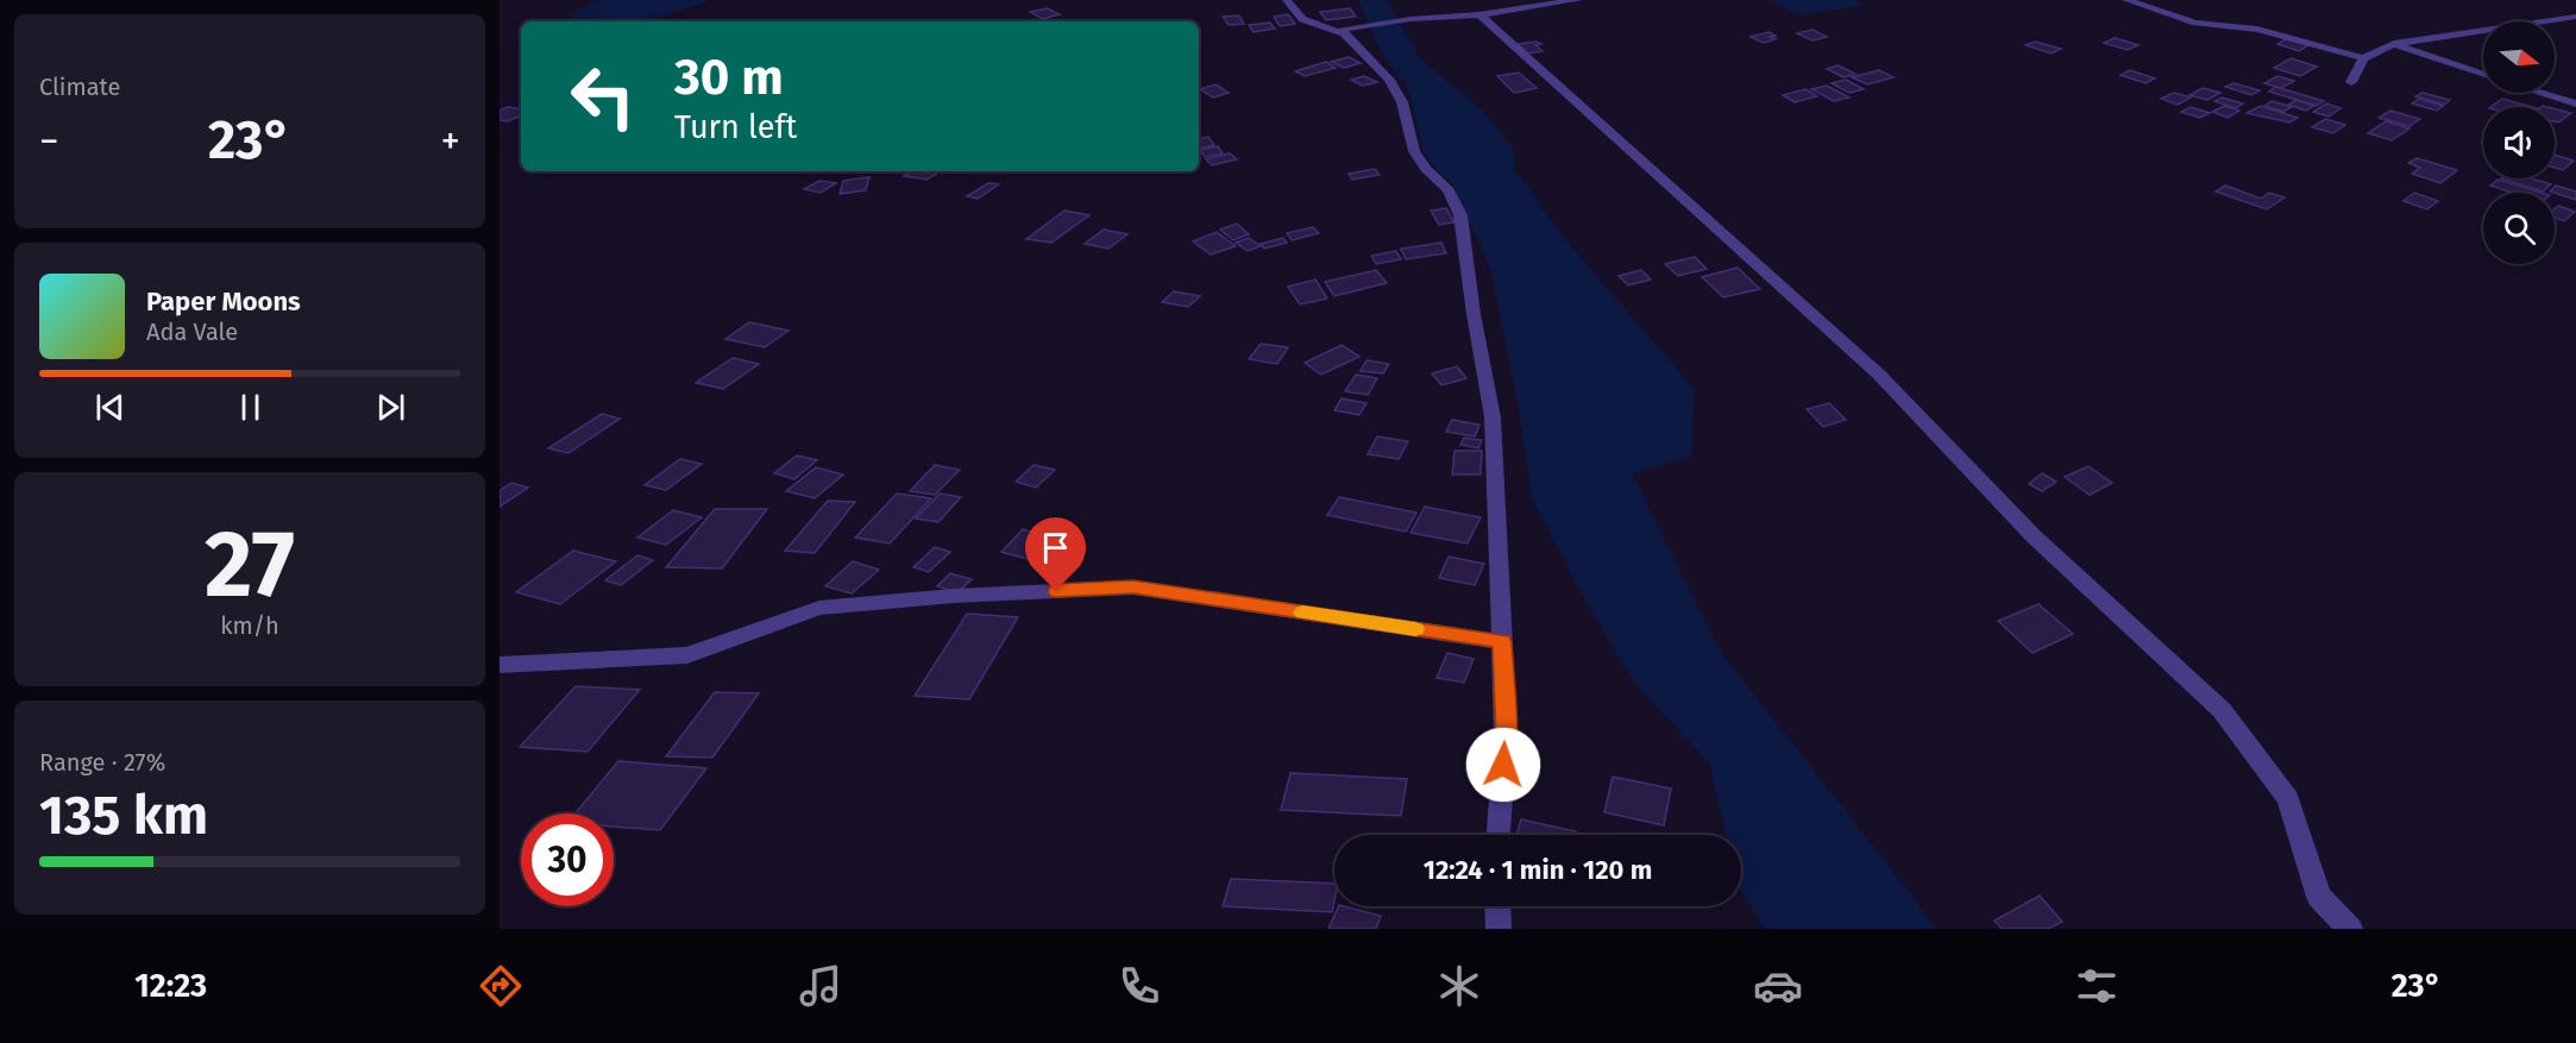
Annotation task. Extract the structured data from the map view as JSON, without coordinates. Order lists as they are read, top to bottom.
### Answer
{
  "north": "right",
  "page": {
    "tile": [
      "Climate",
      ["27", "km/h"],
      ["Range · 27%", "135 km"]
    ],
    "turn": ["30 m", "Turn left"],
    "heat": ["−", "23°", "+"],
    "song": ["Paper Moons", "Ada Vale"],
    "limit": "30",
    "trip": "12:24 · 1 min · 120 m",
    "tabs": ["12:23", "23°"]
  }
}
